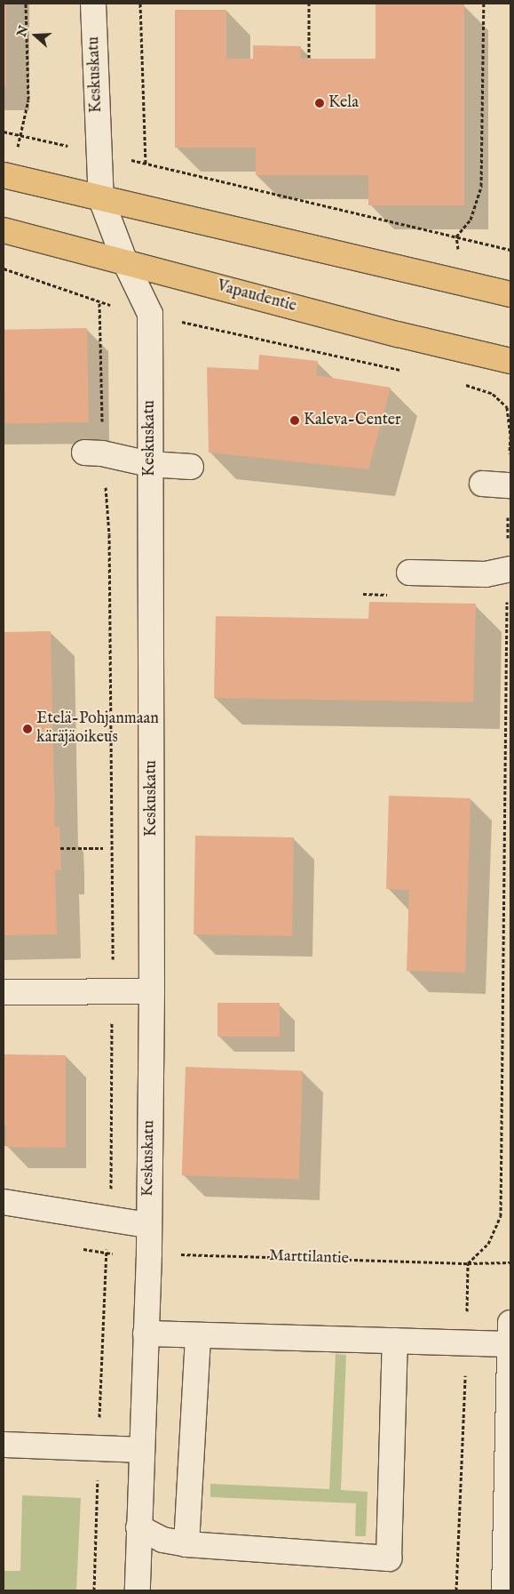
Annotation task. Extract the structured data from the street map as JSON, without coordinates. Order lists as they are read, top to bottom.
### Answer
{
  "streets": {
    "main road": ["Vapaudentie"],
    "street": ["Keskuskatu"],
    "path": ["Marttilantie"]
  },
  "crossings": [
    ["Keskuskatu", "Vapaudentie"],
    ["Keskuskatu", "Marttilantie"]
  ],
  "places": ["Kela", "Kaleva-Center", "Etelä-Pohjanmaan käräjäoikeus"],
  "north": "left"
}
